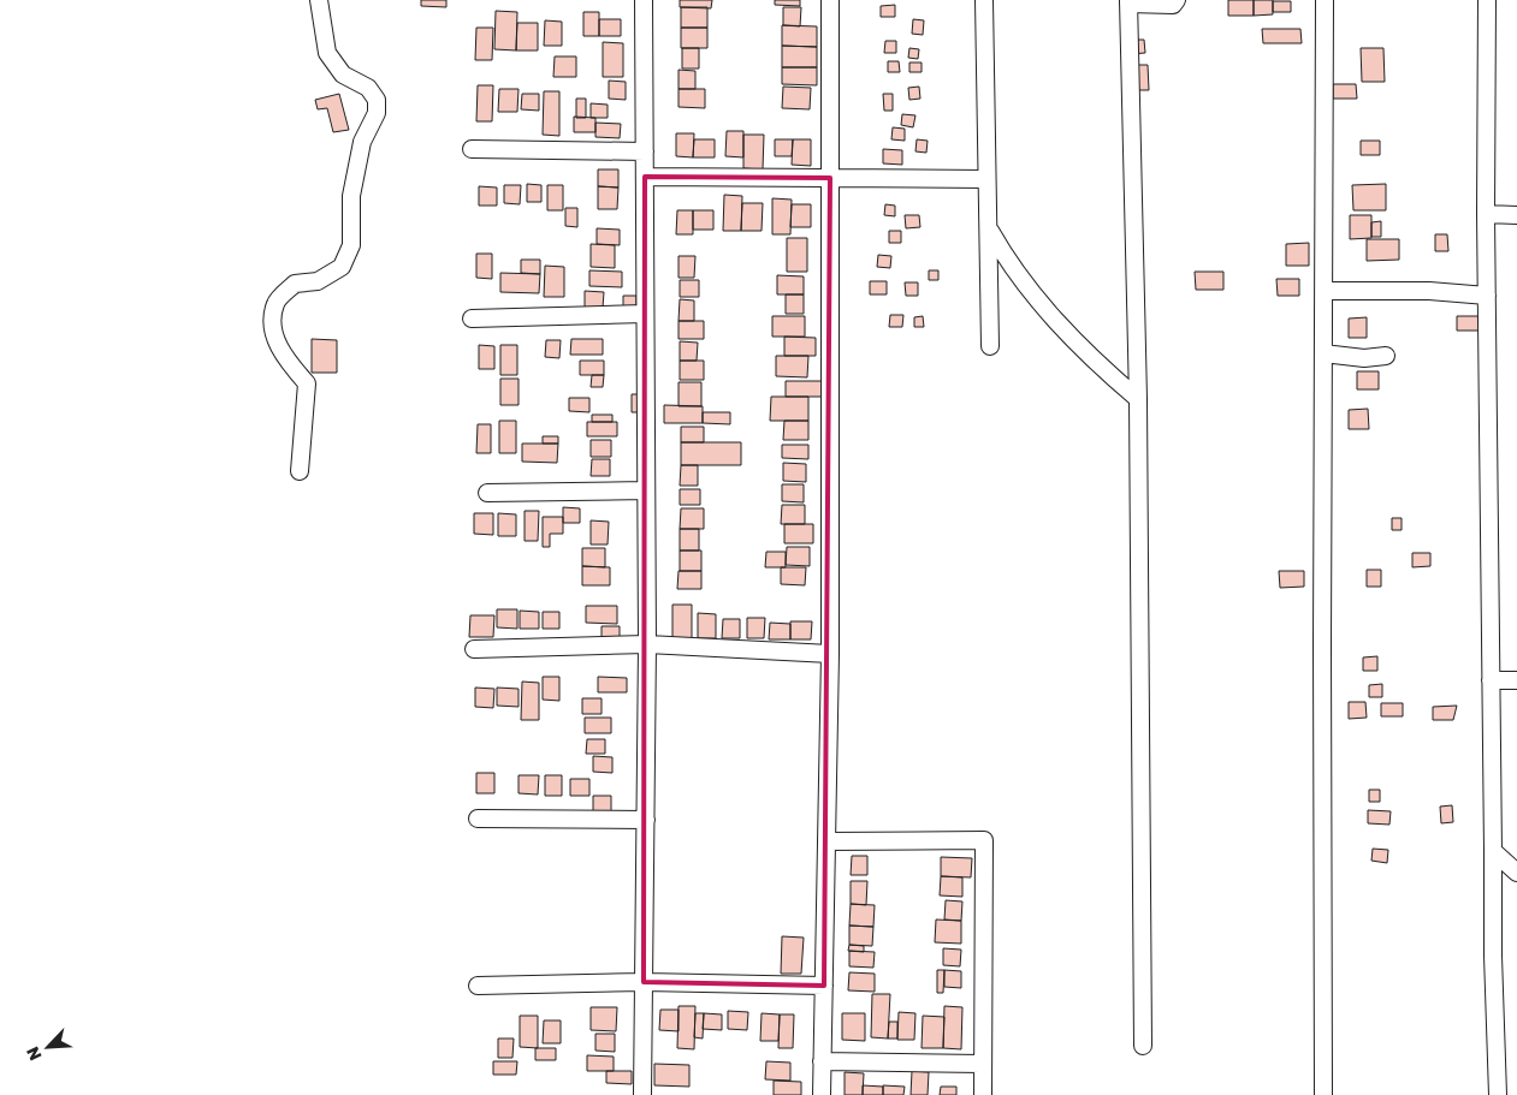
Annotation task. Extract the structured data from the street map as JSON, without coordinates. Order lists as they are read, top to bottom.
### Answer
{
  "north": "bottom left"
}
